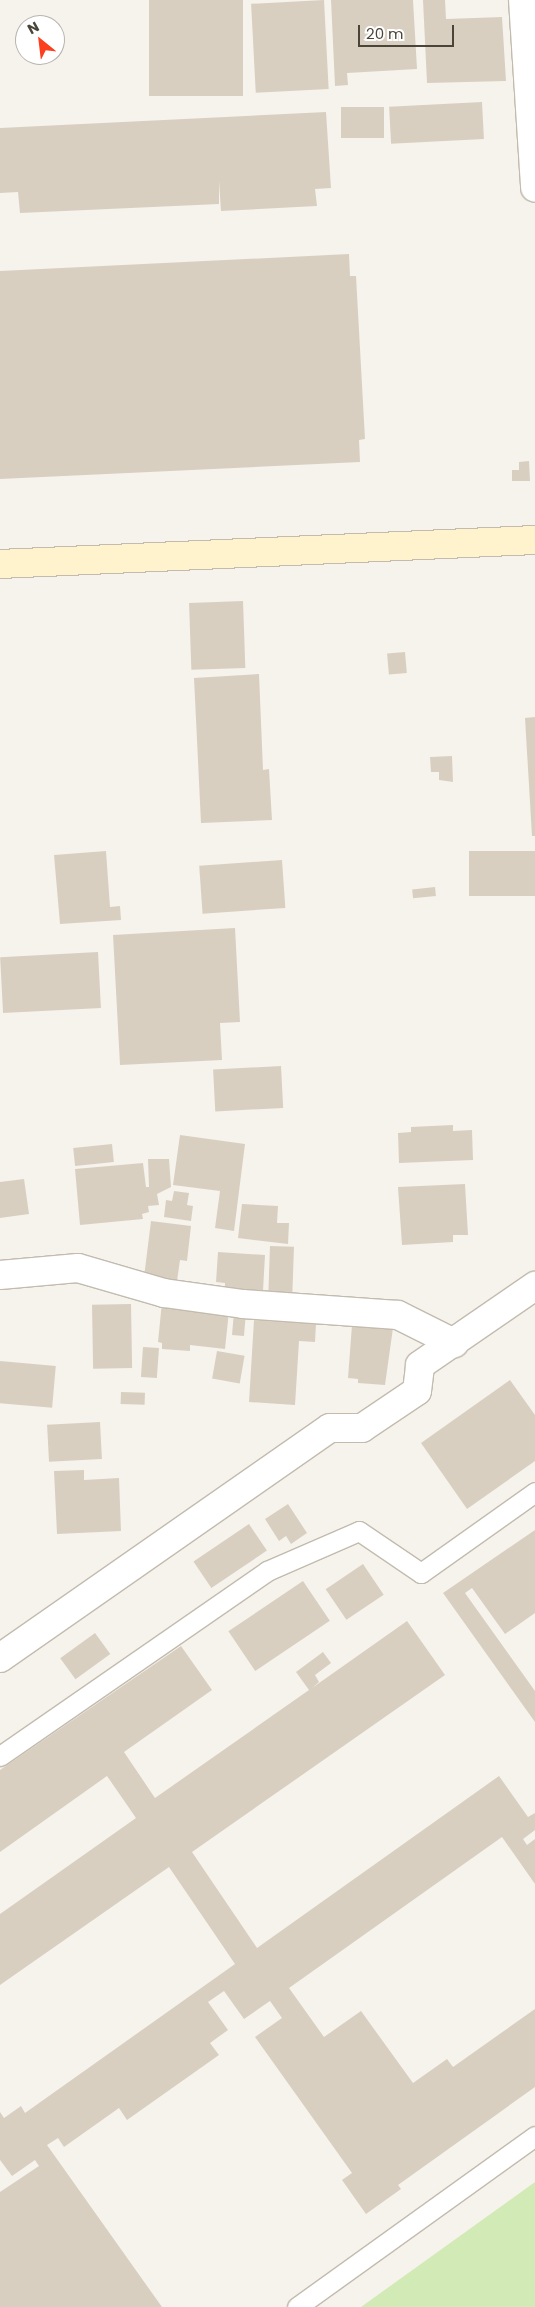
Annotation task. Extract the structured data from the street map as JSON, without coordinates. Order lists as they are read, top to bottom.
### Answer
{
  "scale_bar": "20 m",
  "north": "top left"
}
